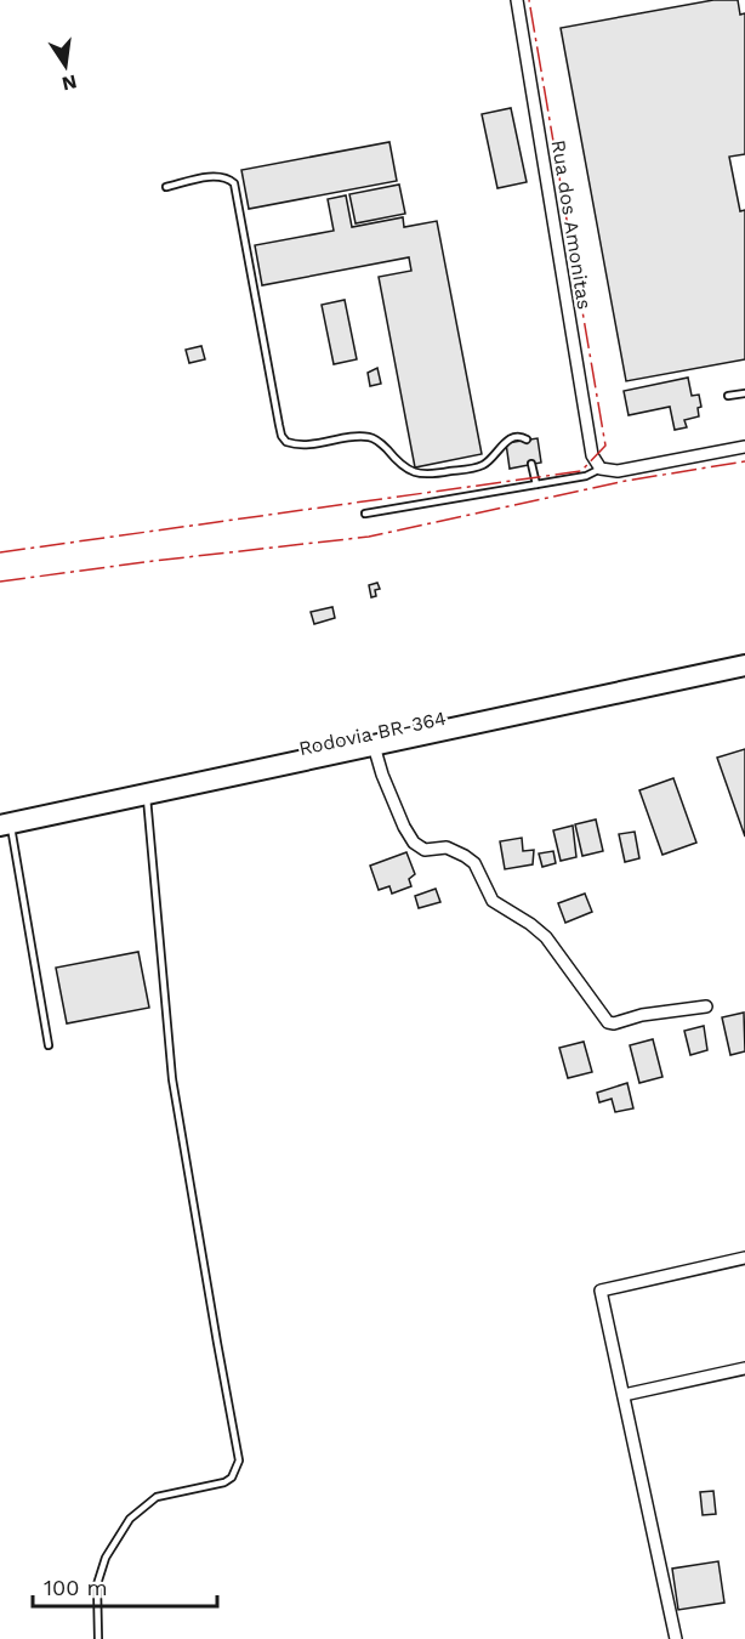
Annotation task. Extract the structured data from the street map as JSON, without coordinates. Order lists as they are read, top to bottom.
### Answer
{
  "streets": {
    "highway": ["Rodovia BR-364"],
    "street": ["Rua dos Amonitas"]
  },
  "scale_bar": "100 m",
  "north": "bottom"
}
